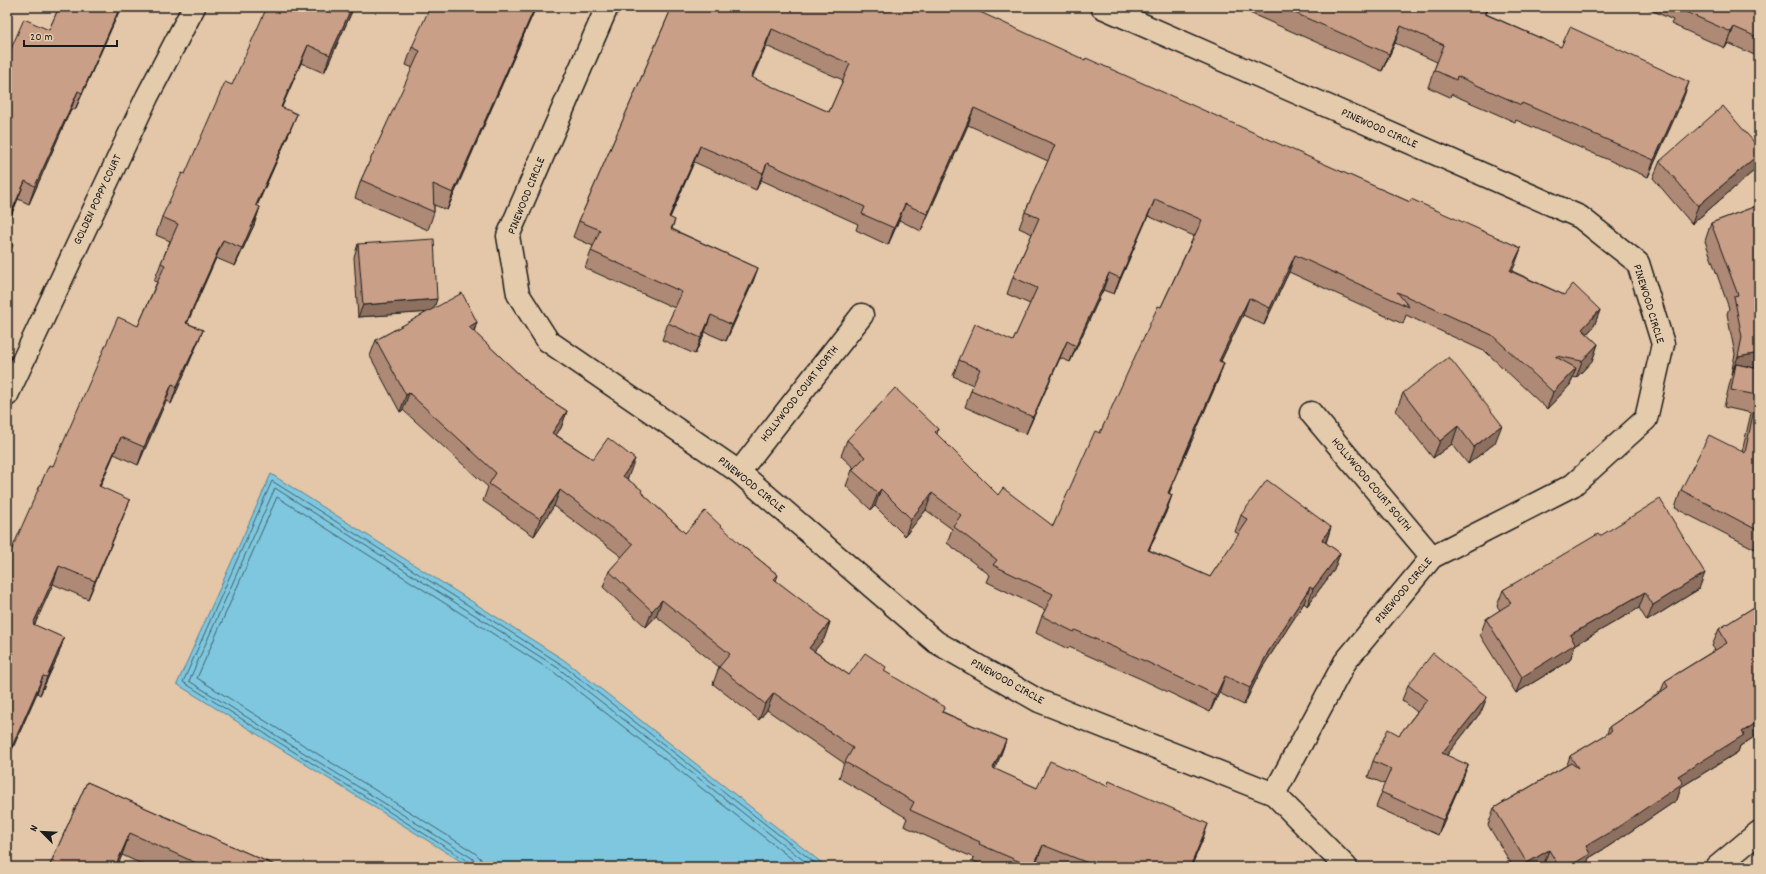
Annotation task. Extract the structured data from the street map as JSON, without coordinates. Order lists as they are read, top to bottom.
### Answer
{
  "streets": {
    "street": [
      "PINEWOOD CIRCLE",
      "GOLDEN POPPY COURT",
      "HOLLYWOOD COURT NORTH",
      "HOLLYWOOD COURT SOUTH"
    ]
  },
  "crossings": [
    ["PINEWOOD CIRCLE", "HOLLYWOOD COURT NORTH"],
    ["PINEWOOD CIRCLE", "HOLLYWOOD COURT SOUTH"]
  ],
  "scale_bar": "20 m",
  "north": "top left"
}
